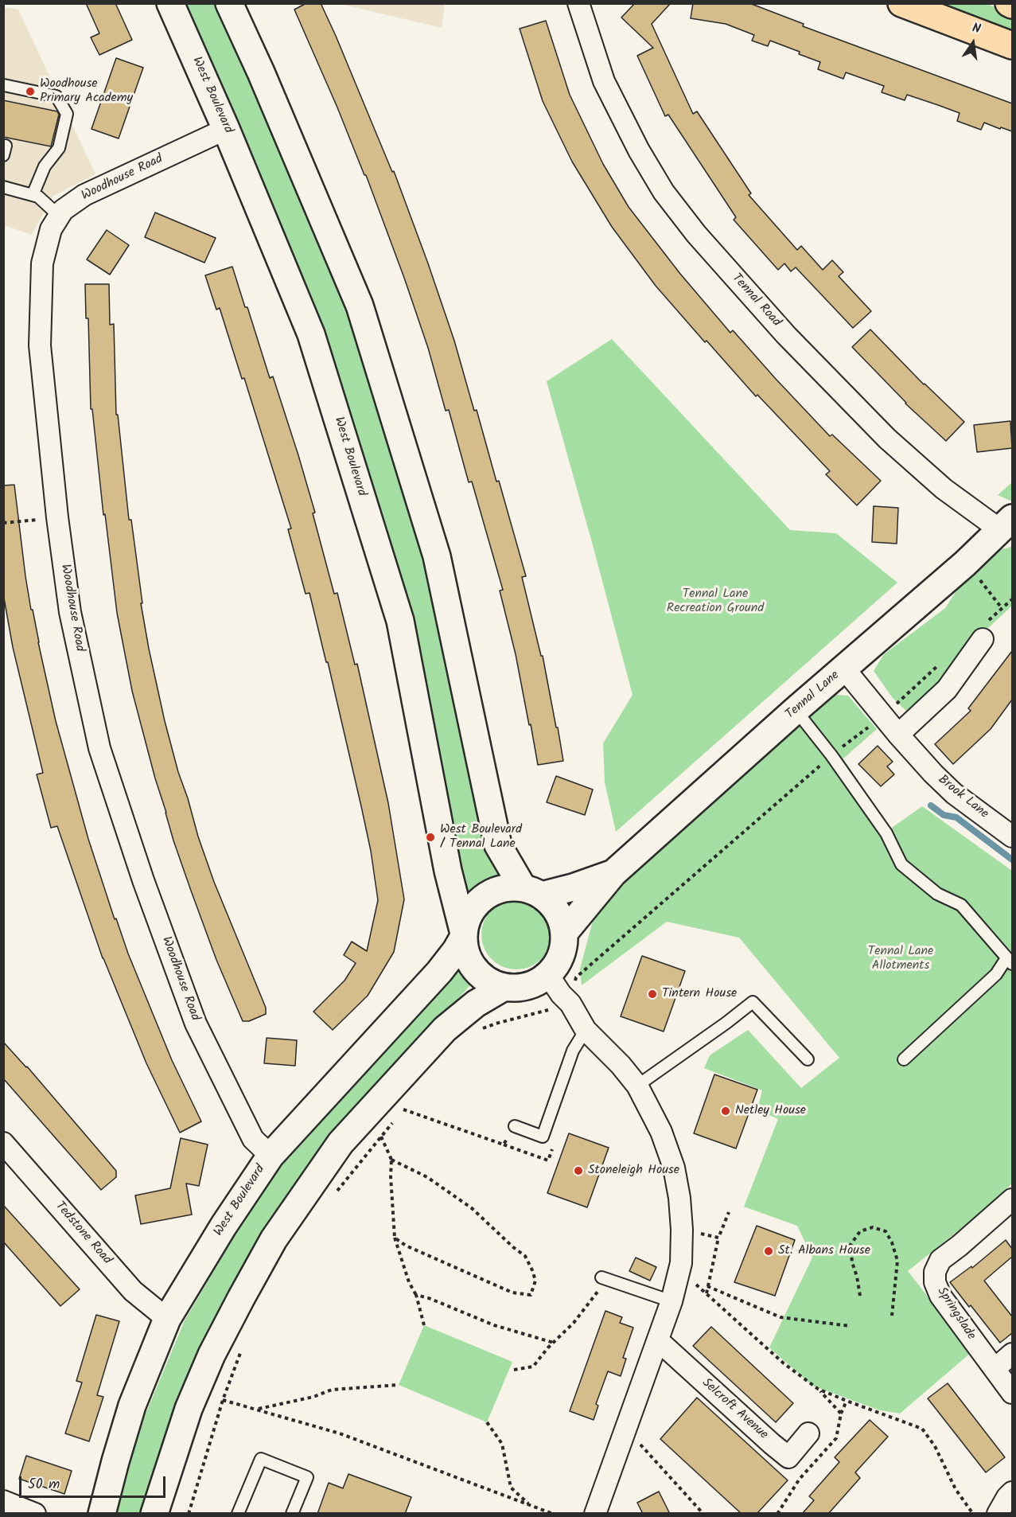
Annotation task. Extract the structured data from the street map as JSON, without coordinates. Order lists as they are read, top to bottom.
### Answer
{
  "streets": {
    "main road": ["West Boulevard", "Tennal Lane"],
    "street": [
      "Woodhouse Road",
      "Tennal Road",
      "Brook Lane",
      "Tedstone Road",
      "Springslade",
      "Selcroft Avenue"
    ]
  },
  "crossings": [
    ["West Boulevard", "Woodhouse Road"],
    ["West Boulevard", "Tennal Lane"],
    ["West Boulevard", "Tedstone Road"],
    ["Tennal Road", "Tennal Lane"],
    ["Tennal Lane", "Brook Lane"]
  ],
  "parks": ["Tennal Lane Recreation Ground", "Tennal Lane Allotments"],
  "places": [
    "Woodhouse Primary Academy",
    "West Boulevard / Tennal Lane",
    "Tintern House",
    "Netley House",
    "Stoneleigh House",
    "St. Albans House"
  ],
  "scale_bar": "50 m",
  "north": "top"
}
